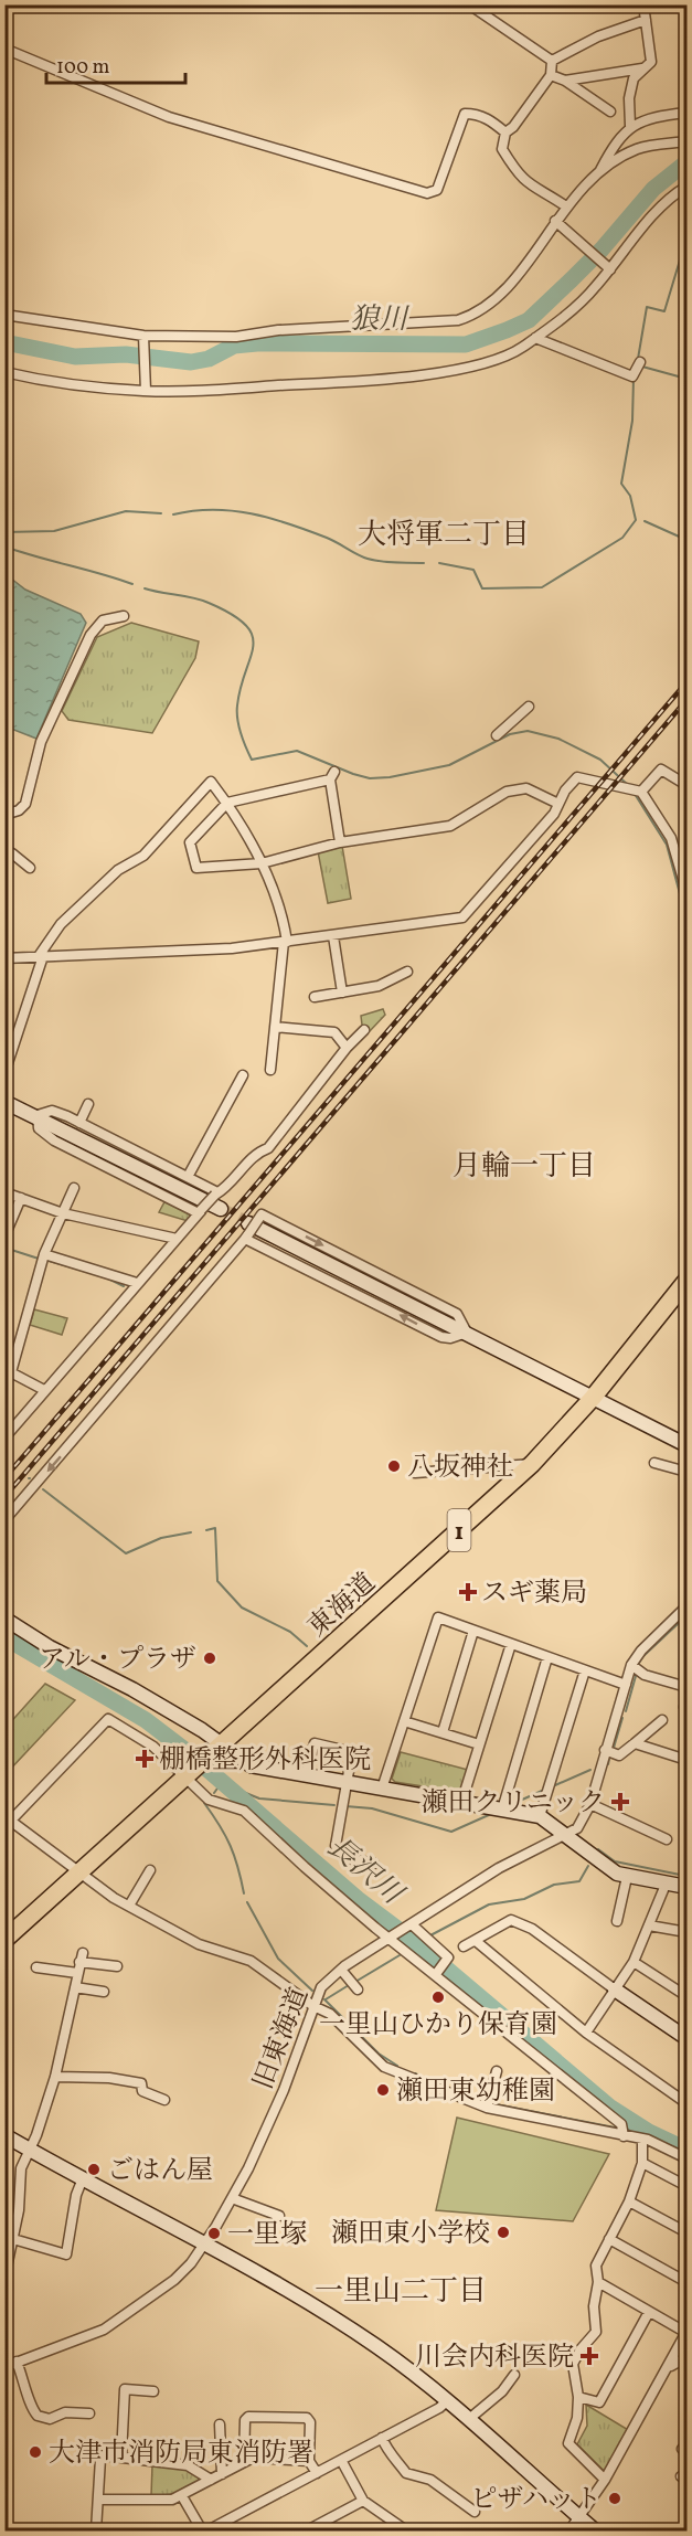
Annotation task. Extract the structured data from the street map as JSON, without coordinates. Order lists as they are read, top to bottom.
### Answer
{
  "streets": {
    "highway": ["1", "東海道"],
    "street": ["旧東海道"]
  },
  "districts": ["大将軍二丁目", "月輪一丁目", "一里山二丁目"],
  "water": ["狼川", "長沢川"],
  "places": {
    "other": [
      "八坂神社",
      "アル・プラザ",
      "一里山ひかり保育園",
      "瀬田東幼稚園",
      "ごはん屋",
      "瀬田東小学校",
      "一里塚",
      "大津市消防局東消防署",
      "ピザハット"
    ],
    "health": [
      "スギ薬局",
      "棚橋整形外科医院",
      "瀬田クリニック",
      "川会内科医院"
    ]
  },
  "scale_bar": "100 m"
}
